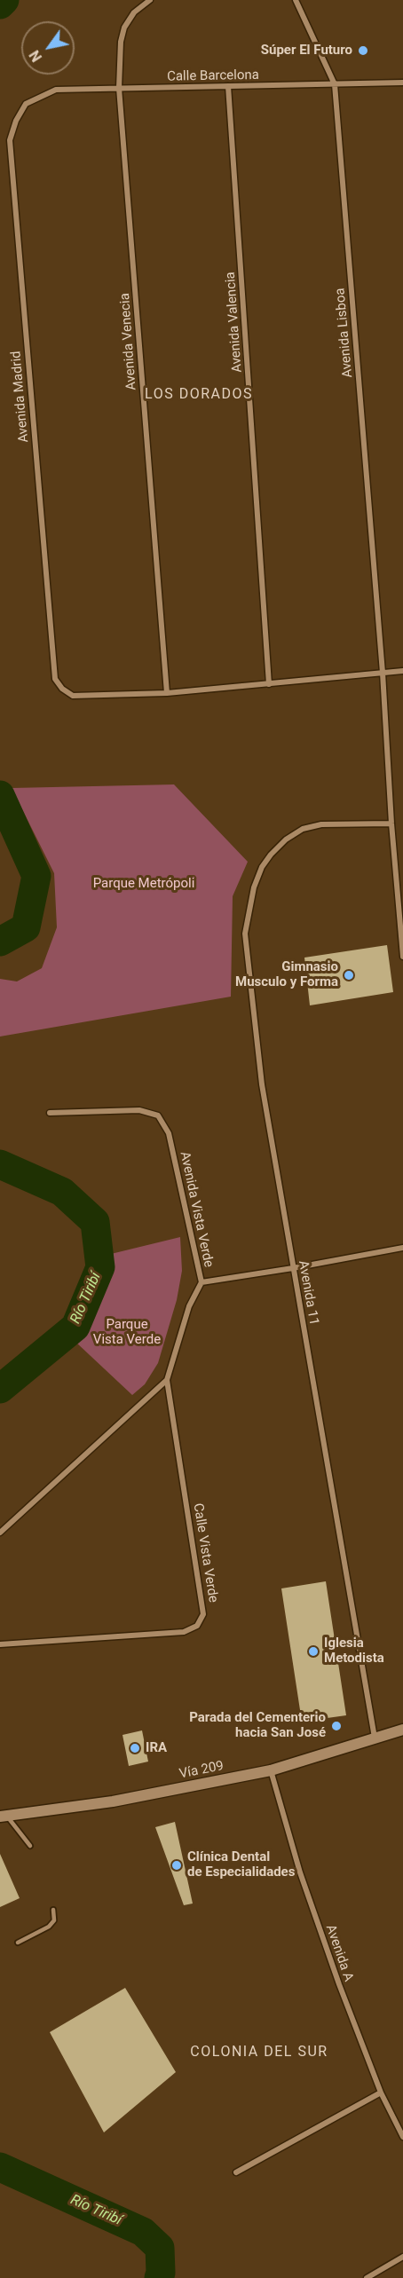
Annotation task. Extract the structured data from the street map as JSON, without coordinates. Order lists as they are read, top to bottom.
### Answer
{
  "streets": {
    "main road": ["Vía 209"],
    "street": [
      "Calle Barcelona",
      "Avenida Valencia",
      "Avenida Lisboa",
      "Avenida Venecia",
      "Avenida Madrid",
      "Avenida Vista Verde",
      "Avenida 11",
      "Calle Vista Verde",
      "Avenida A"
    ]
  },
  "crossings": [
    ["Calle Barcelona", "Avenida Valencia"],
    ["Calle Barcelona", "Avenida Lisboa"],
    ["Calle Barcelona", "Avenida Venecia"],
    ["Calle Barcelona", "Avenida Madrid"],
    ["Avenida Lisboa", "Avenida 11"],
    ["Avenida Venecia", "Avenida Madrid"],
    ["Avenida Vista Verde", "Calle Vista Verde"],
    ["Avenida 11", "Vía 209"],
    ["Vía 209", "Avenida A"]
  ],
  "districts": ["LOS DORADOS", "COLONIA DEL SUR"],
  "water": ["Río Tiribí"],
  "parks": ["Parque Metrópoli", "Parque Vista Verde"],
  "places": [
    "Súper El Futuro",
    "Gimnasio Musculo y Forma",
    "Iglesia Metodista",
    "Parada del Cementerio hacia San José",
    "IRA",
    "Clínica Dental de Especialidades"
  ],
  "north": "bottom left"
}
